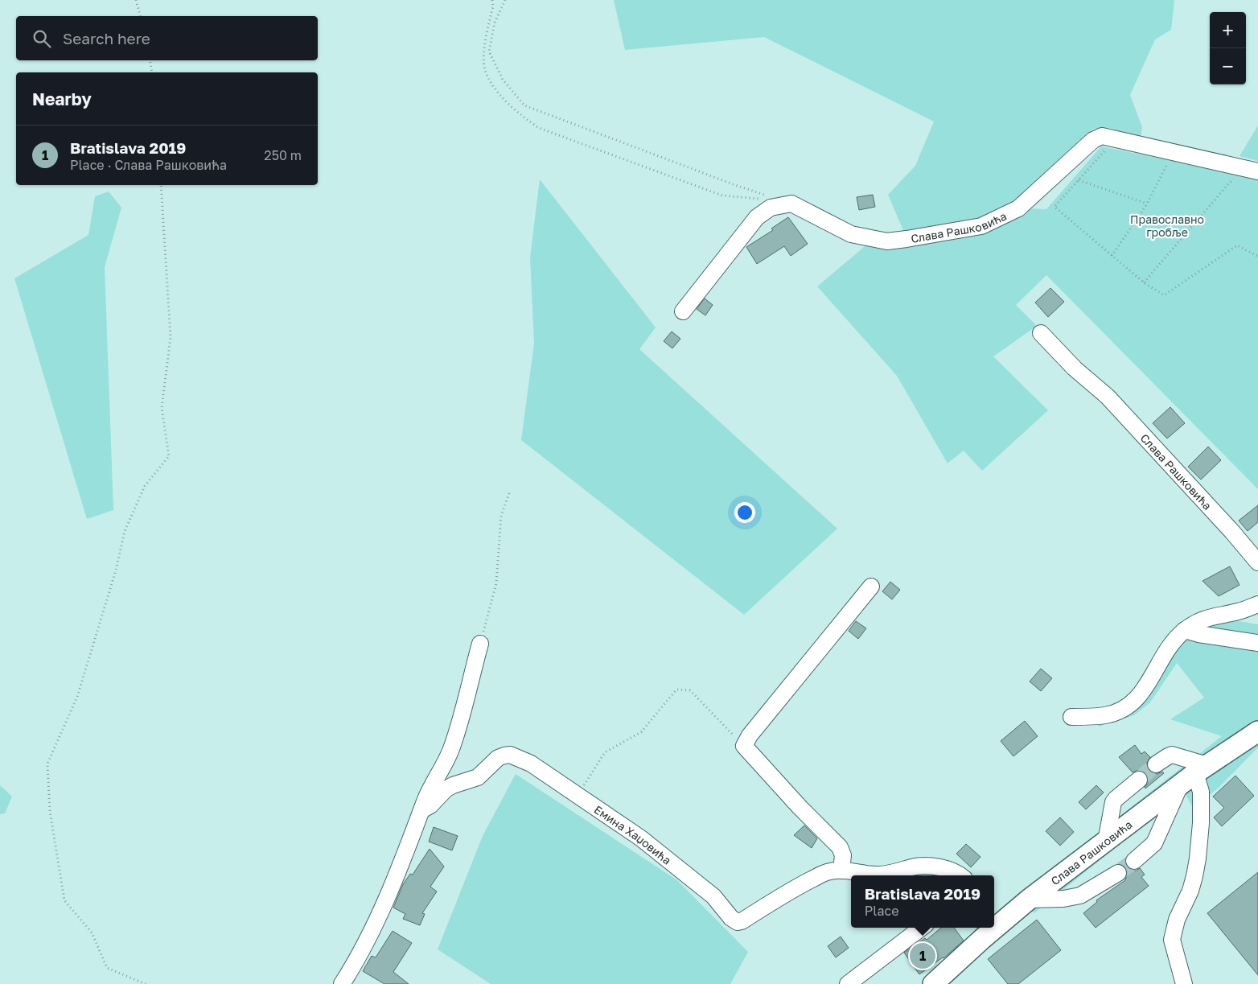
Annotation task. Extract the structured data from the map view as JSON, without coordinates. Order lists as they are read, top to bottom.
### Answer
{
  "streets": {
    "main road": ["Слава Рашковића"],
    "street": ["Емина Хаџовића"]
  },
  "parks": ["Православно гробље"],
  "page": {
    "map_buttons": ["+", "−"],
    "search": "Search here",
    "heading": "Nearby",
    "list": [
      {
        "mark": "1",
        "name": "Bratislava 2019",
        "note": "Place · Слава Рашковића",
        "value": "250 m"
      }
    ],
    "popup": ["Bratislava 2019", "Place"],
    "pins": "1"
  }
}
